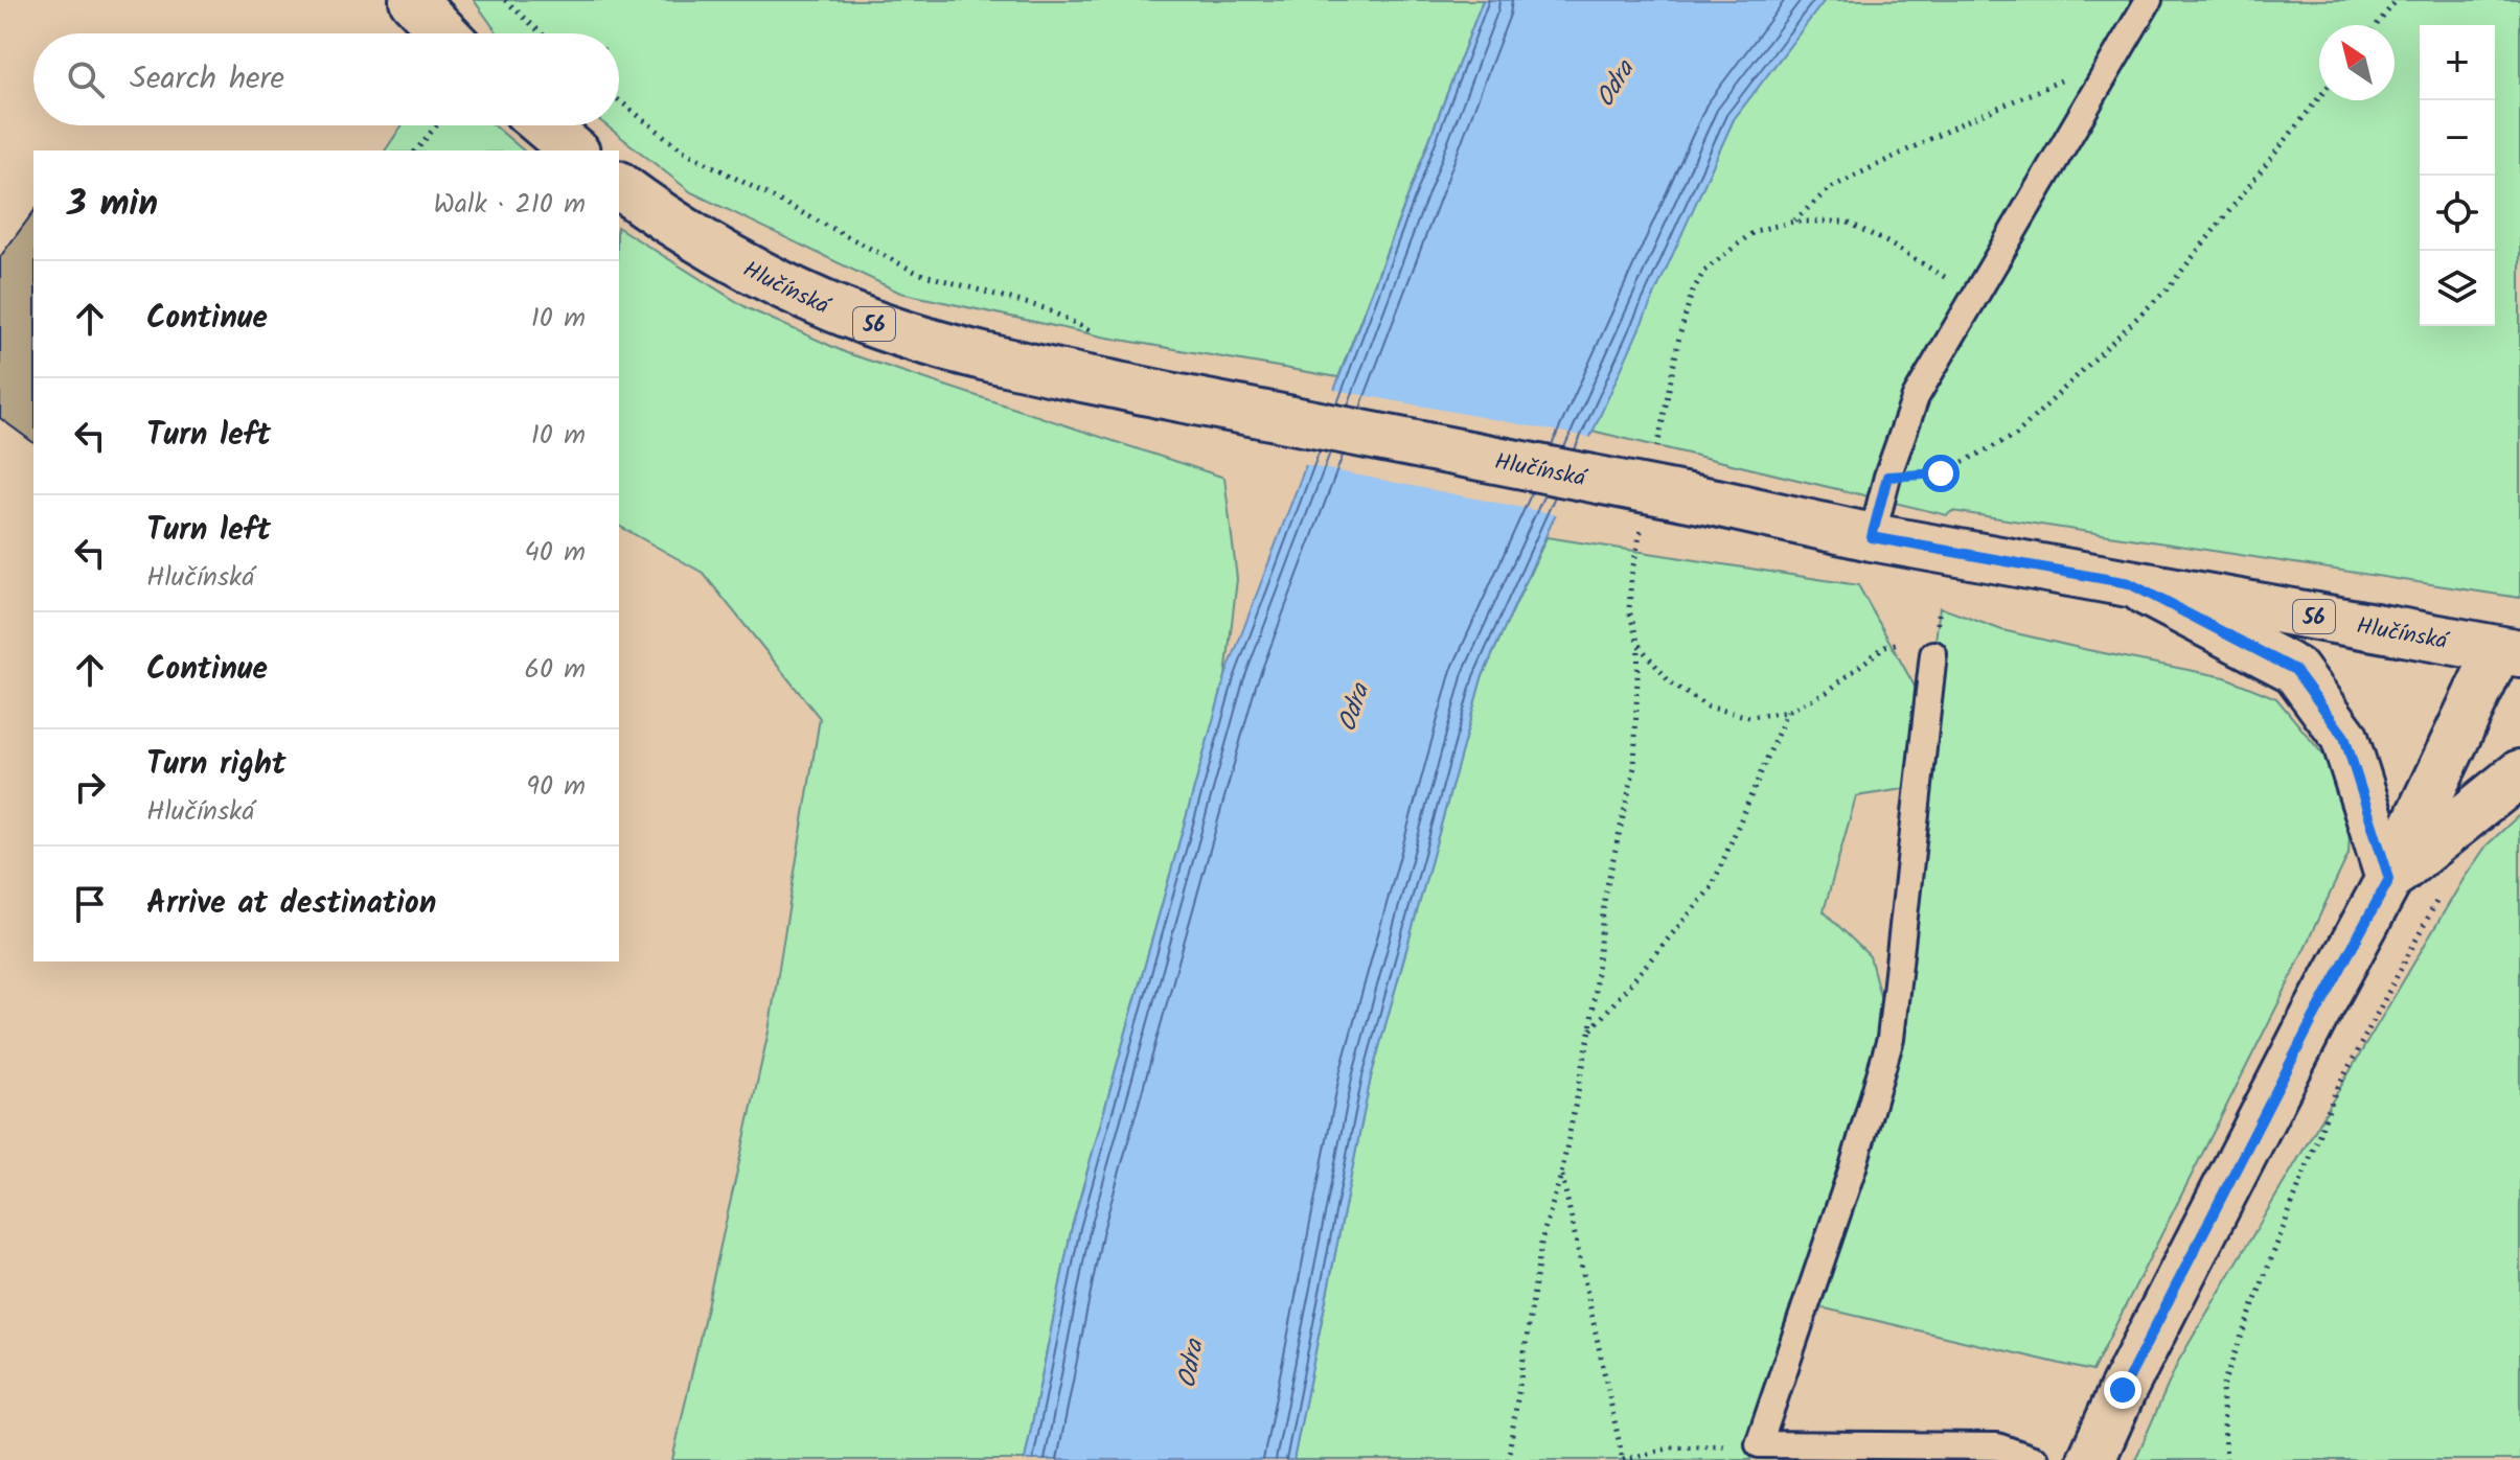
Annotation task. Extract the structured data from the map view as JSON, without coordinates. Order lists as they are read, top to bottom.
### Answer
{
  "streets": {
    "main road": ["Hlučínská", "56"]
  },
  "water": ["Odra"],
  "north": "top left",
  "page": {
    "map_buttons": ["+", "−"],
    "search": "Search here",
    "heading": ["3 min", "Walk · 210 m"],
    "list": [
      ["Continue", "10 m"],
      ["Turn left", "10 m"],
      ["Turn left", "Hlučínská", "40 m"],
      ["Continue", "60 m"],
      ["Turn right", "Hlučínská", "90 m"],
      "Arrive at destination"
    ]
  }
}
